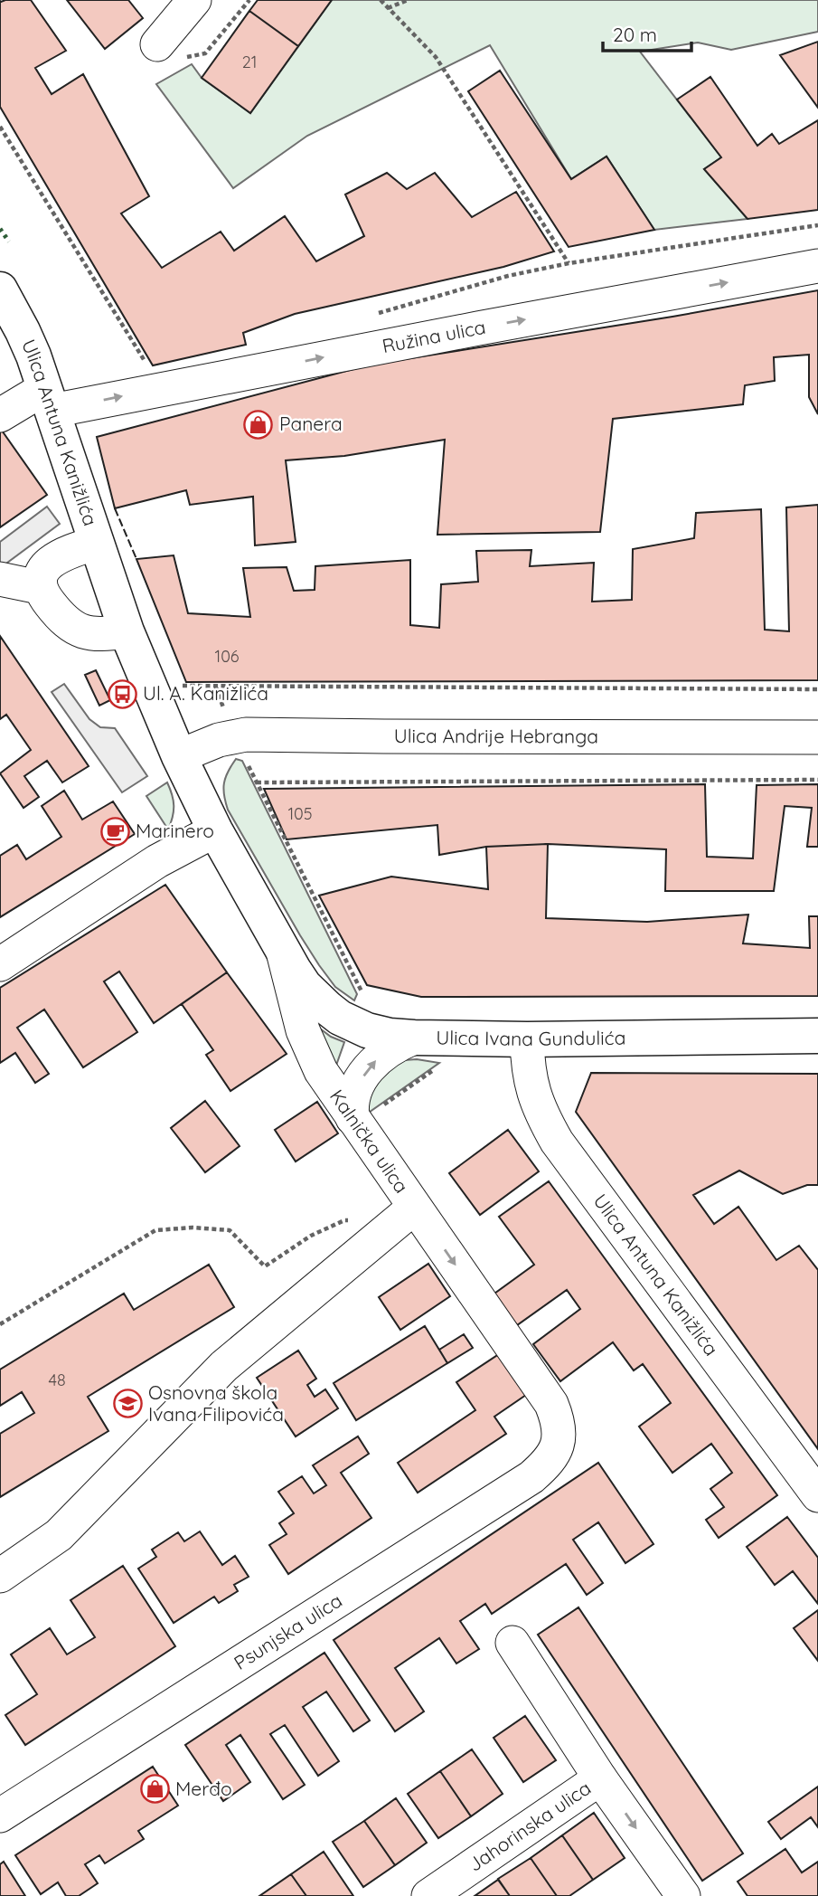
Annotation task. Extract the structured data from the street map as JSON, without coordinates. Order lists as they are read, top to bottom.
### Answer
{
  "streets": {
    "main road": ["Ulica Antuna Kanižlića", "Ulica Ivana Gundulića", "Kalnička ulica"],
    "street": [
      "Ružina ulica",
      "Ulica Andrije Hebranga",
      "Psunjska ulica",
      "Jahorinska ulica"
    ]
  },
  "crossings": [
    ["Ružina ulica", "Ulica Antuna Kanižlića"],
    ["Ulica Antuna Kanižlića", "Ulica Ivana Gundulića"],
    ["Ulica Antuna Kanižlića", "Kalnička ulica"],
    ["Ulica Andrije Hebranga", "Kalnička ulica"],
    ["Ulica Ivana Gundulića", "Kalnička ulica"],
    ["Kalnička ulica", "Psunjska ulica"]
  ],
  "one_way": ["Ružina ulica"],
  "places": {
    "shop": ["Panera", "Merđo"],
    "bus stop": ["Ul. A. Kanižlića"],
    "cafe": ["Marinero"],
    "school or university": ["Osnovna škola Ivana Filipovića"]
  },
  "house_numbers": [
    "21",
    "106",
    "105",
    "48"
  ],
  "scale_bar": "20 m"
}
